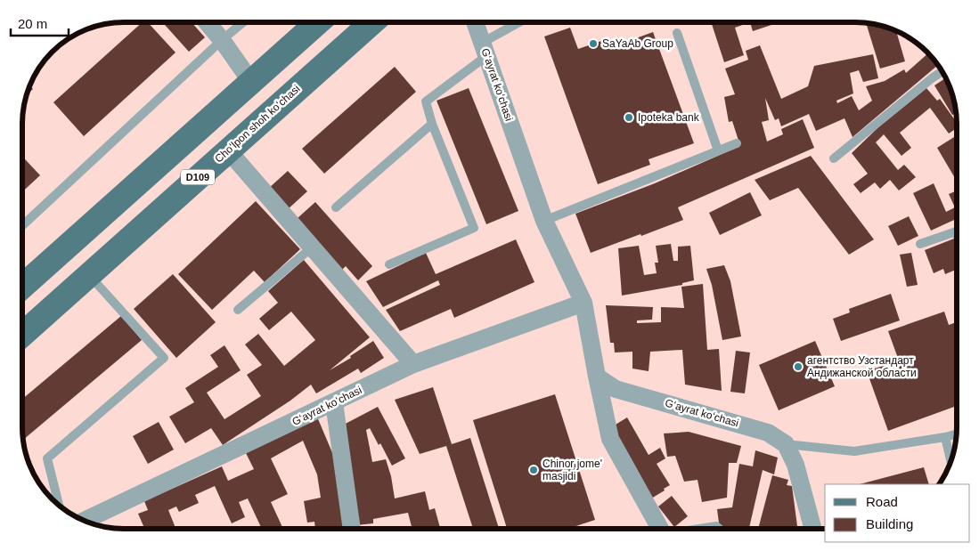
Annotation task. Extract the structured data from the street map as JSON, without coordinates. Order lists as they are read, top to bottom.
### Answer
{
  "streets": {
    "main road": ["Choʻlpon shoh koʻchasi", "D109"],
    "street": ["Gʻayrat koʻchasi"]
  },
  "places": [
    "SaYaAb Group",
    "Ipoteka bank",
    "агентство Узстандарт Андижанской области",
    "Chinor jome' masjidi"
  ],
  "legend": ["Road", "Building"],
  "scale_bar": "20 m"
}
